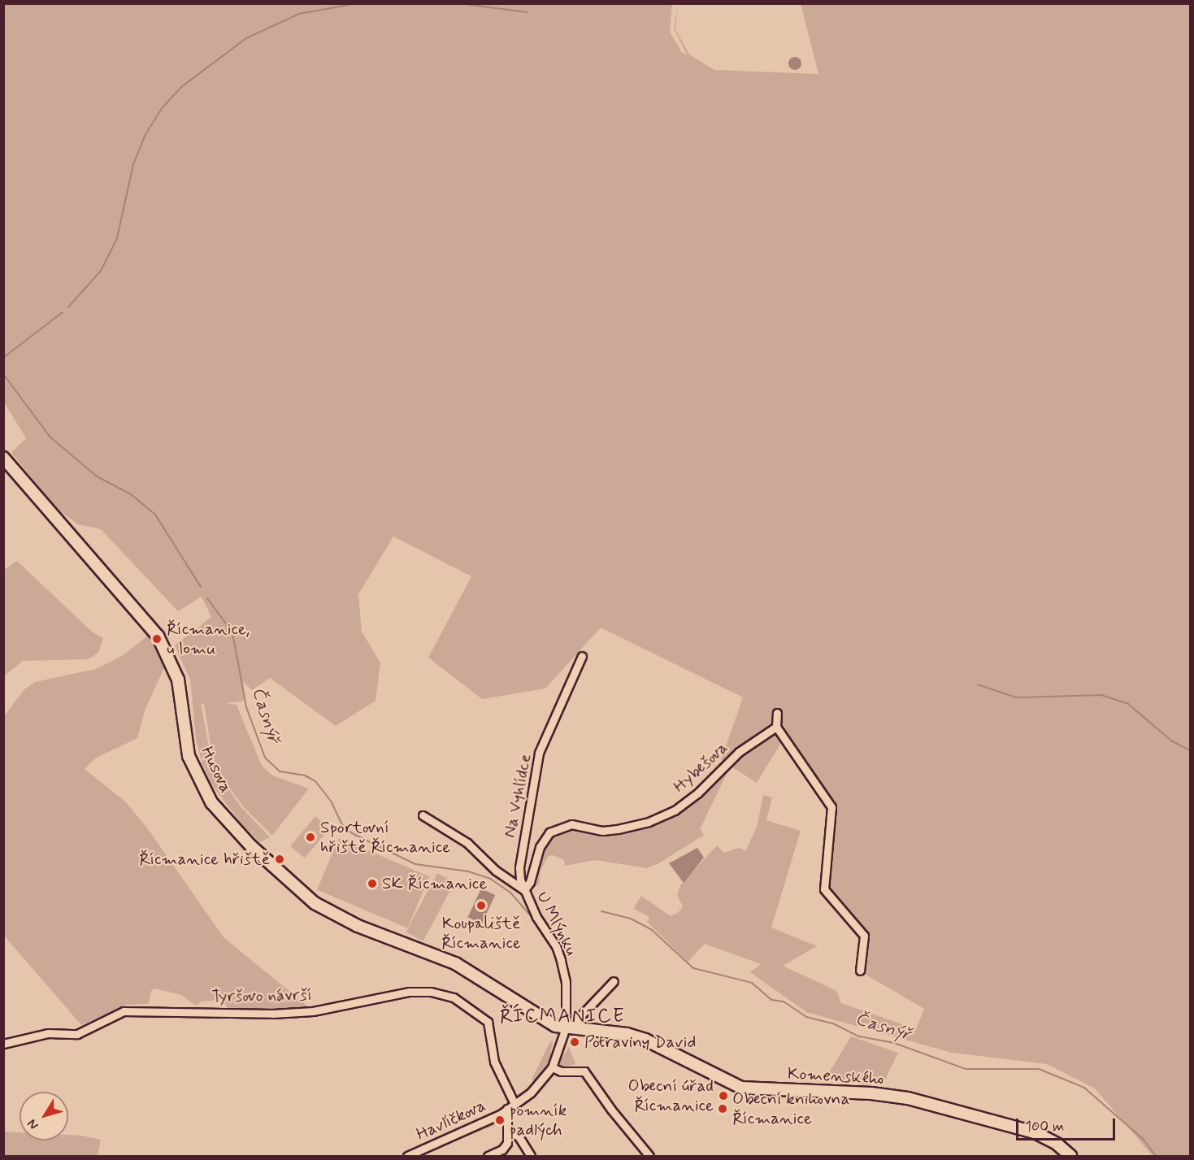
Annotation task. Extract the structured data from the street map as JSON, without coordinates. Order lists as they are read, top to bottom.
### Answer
{
  "streets": {
    "main road": ["Husova", "Komenského"],
    "street": [
      "Hybešova",
      "Na Vyhlídce",
      "U Mlýnku",
      "Tyršovo návrší",
      "Havlíčkova"
    ]
  },
  "crossings": [
    ["Hybešova", "Na Vyhlídce"],
    ["Hybešova", "U Mlýnku"],
    ["Husova", "U Mlýnku"],
    ["Husova", "Komenského"],
    ["Na Vyhlídce", "U Mlýnku"],
    ["U Mlýnku", "Komenského"],
    ["Tyršovo návrší", "Havlíčkova"]
  ],
  "districts": ["ŘÍCMANICE"],
  "water": ["Časnýř"],
  "places": [
    "Řícmanice, u lomu",
    "Sportovní hřiště Řícmanice",
    "Řícmanice hřiště",
    "SK Řícmanice",
    "Koupaliště Řícmanice",
    "Potraviny David",
    "Obecní úřad Řícmanice",
    "Obecní knihovna Řícmanice",
    "pomník padlých"
  ],
  "scale_bar": "100 m",
  "north": "bottom left"
}
